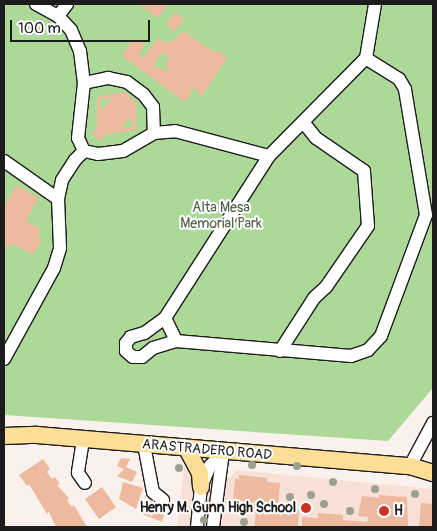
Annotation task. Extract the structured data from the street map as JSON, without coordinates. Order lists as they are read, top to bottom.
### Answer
{
  "streets": {
    "main road": ["ARASTRADERO ROAD"]
  },
  "parks": ["Alta Mesa Memorial Park"],
  "places": ["Henry M. Gunn High School", "H"],
  "scale_bar": "100 m"
}
